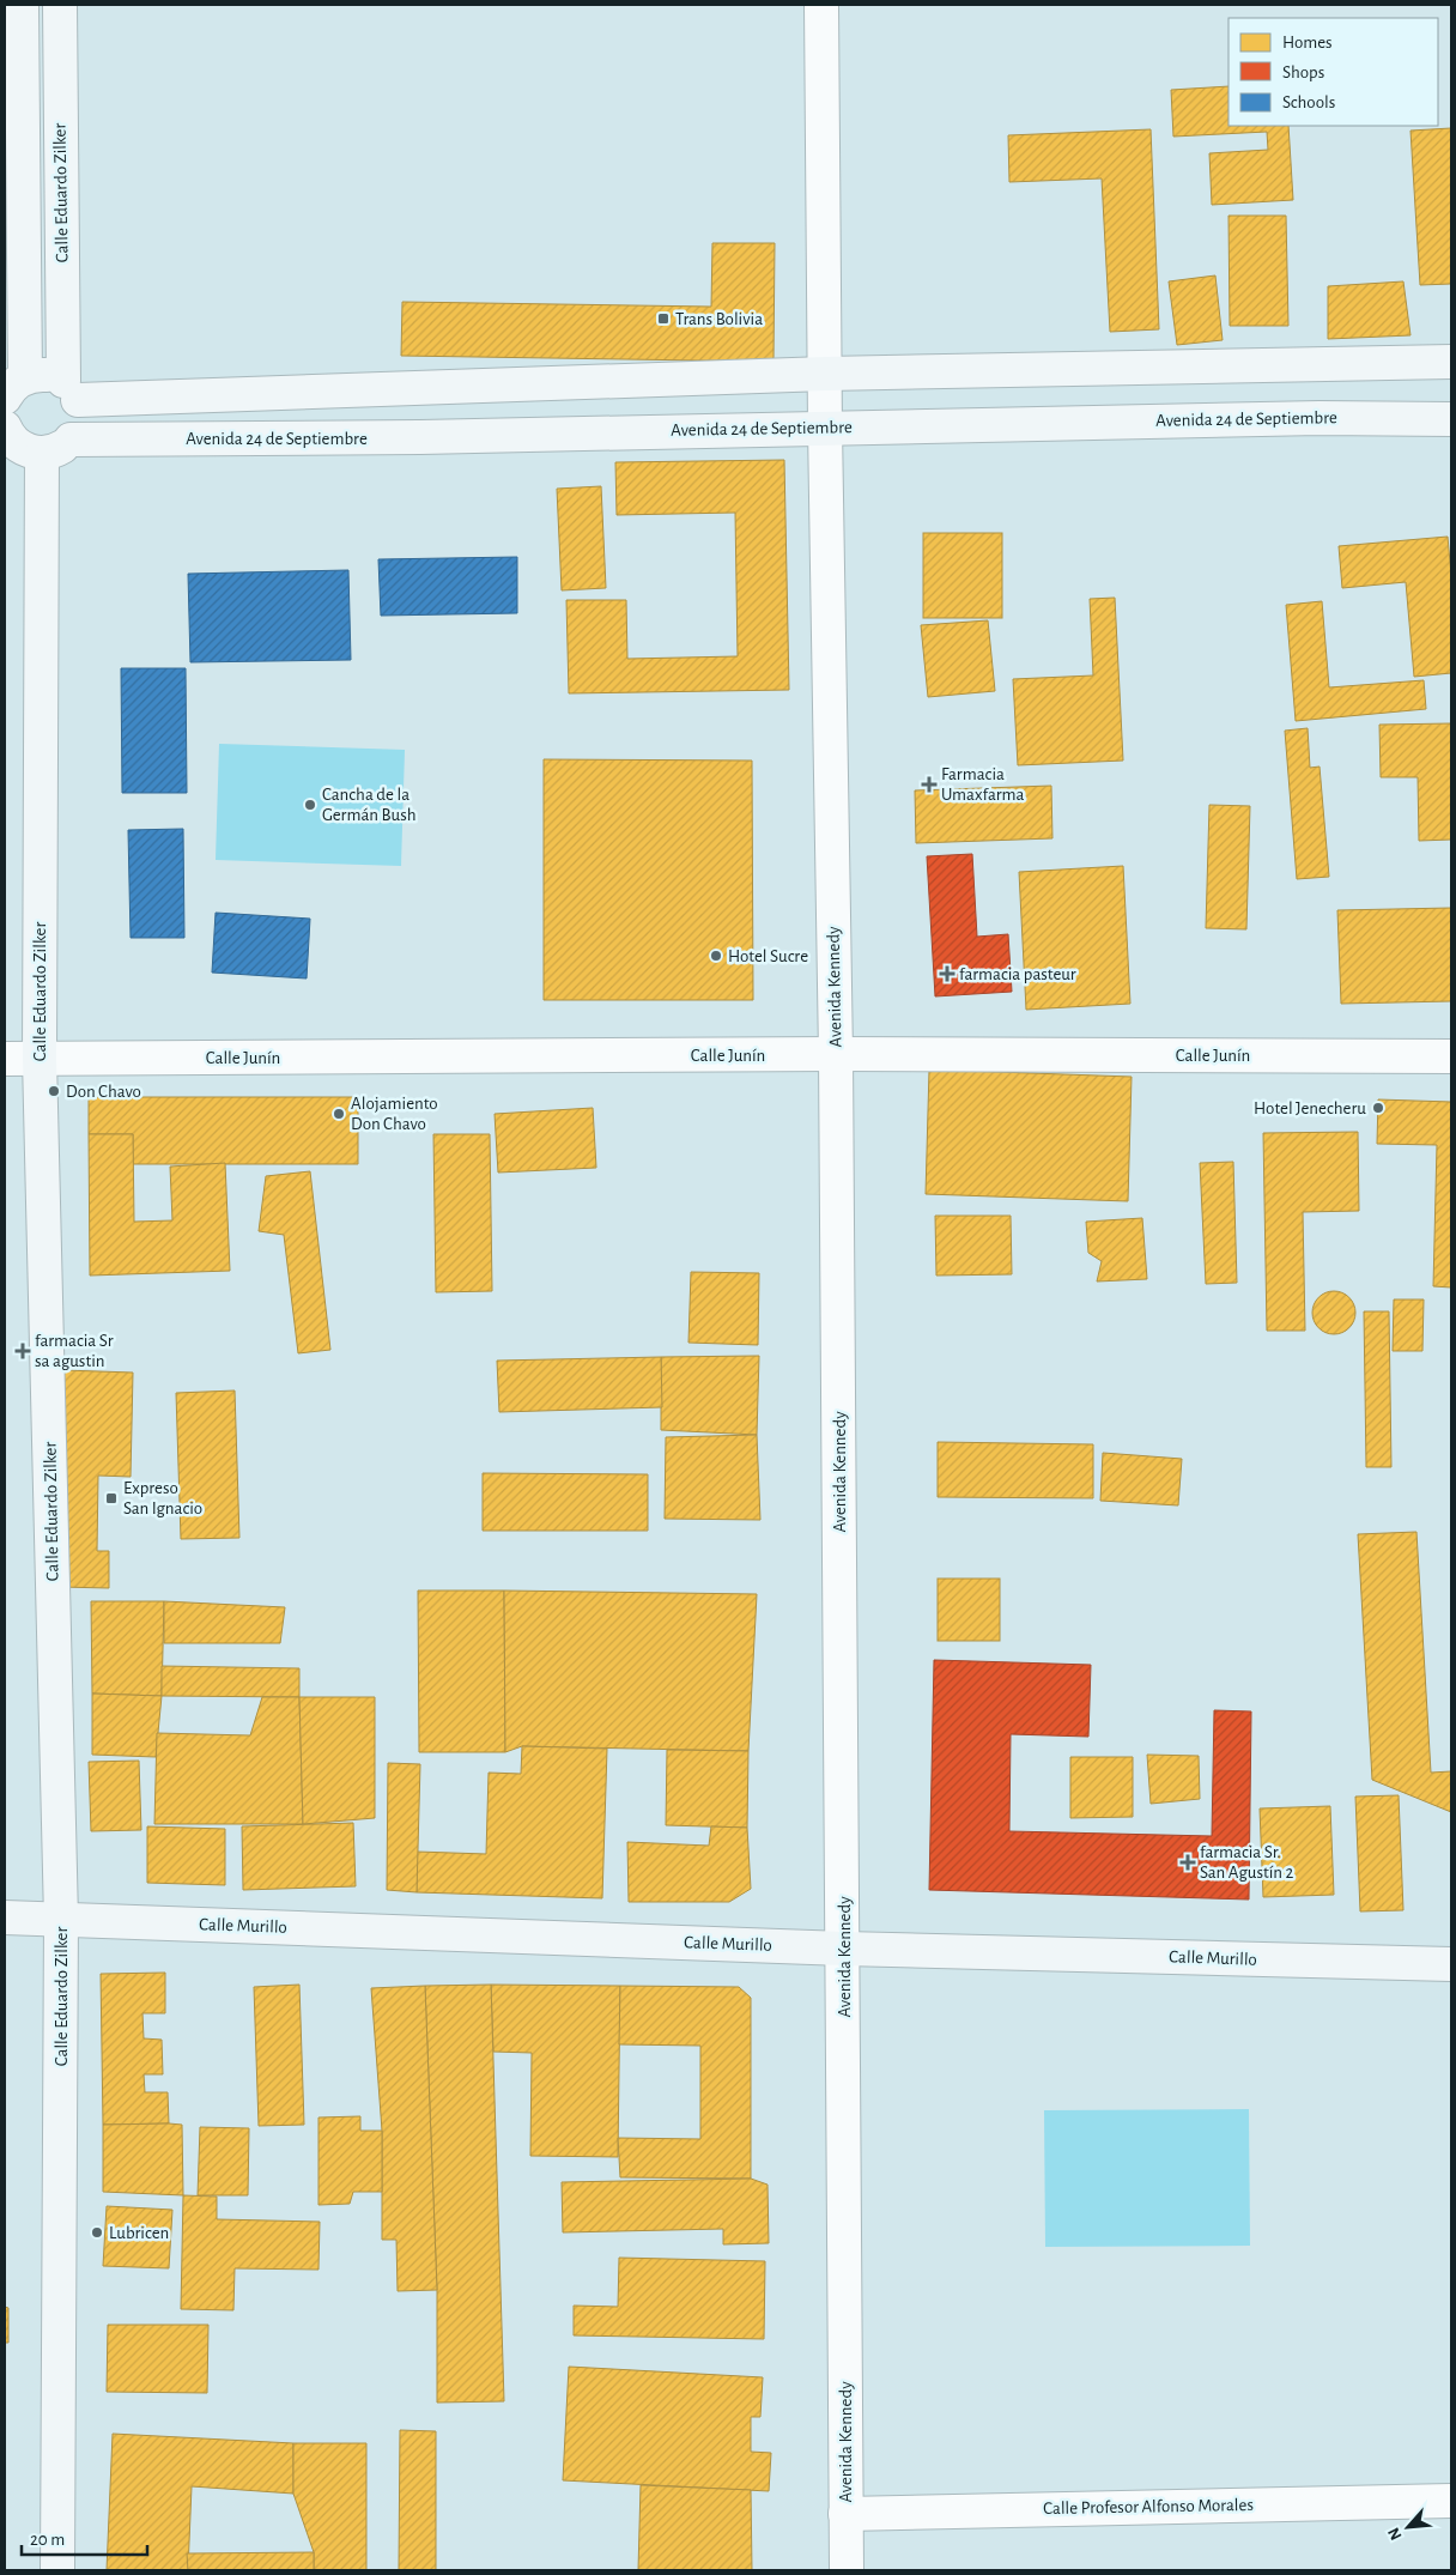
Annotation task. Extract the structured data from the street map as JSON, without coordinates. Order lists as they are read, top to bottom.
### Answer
{
  "streets": {
    "street": [
      "Calle Eduardo Zilker",
      "Avenida 24 de Septiembre",
      "Avenida Kennedy",
      "Calle Junín",
      "Calle Murillo",
      "Calle Profesor Alfonso Morales"
    ]
  },
  "crossings": [
    ["Calle Eduardo Zilker", "Avenida 24 de Septiembre"],
    ["Calle Eduardo Zilker", "Calle Junín"],
    ["Calle Eduardo Zilker", "Calle Murillo"],
    ["Avenida 24 de Septiembre", "Avenida Kennedy"],
    ["Avenida Kennedy", "Calle Junín"],
    ["Avenida Kennedy", "Calle Murillo"],
    ["Avenida Kennedy", "Calle Profesor Alfonso Morales"]
  ],
  "places": {
    "transit": ["Trans Bolivia", "Expreso San Ignacio"],
    "health": [
      "Farmacia Umaxfarma",
      "farmacia pasteur",
      "farmacia Sr sa agustin",
      "farmacia Sr. San Agustín 2"
    ],
    "other": [
      "Cancha de la Germán Bush",
      "Hotel Sucre",
      "Don Chavo",
      "Hotel Jenecheru",
      "Alojamiento Don Chavo",
      "Lubricen"
    ]
  },
  "legend": ["Homes", "Shops", "Schools"],
  "scale_bar": "20 m",
  "north": "bottom left"
}
